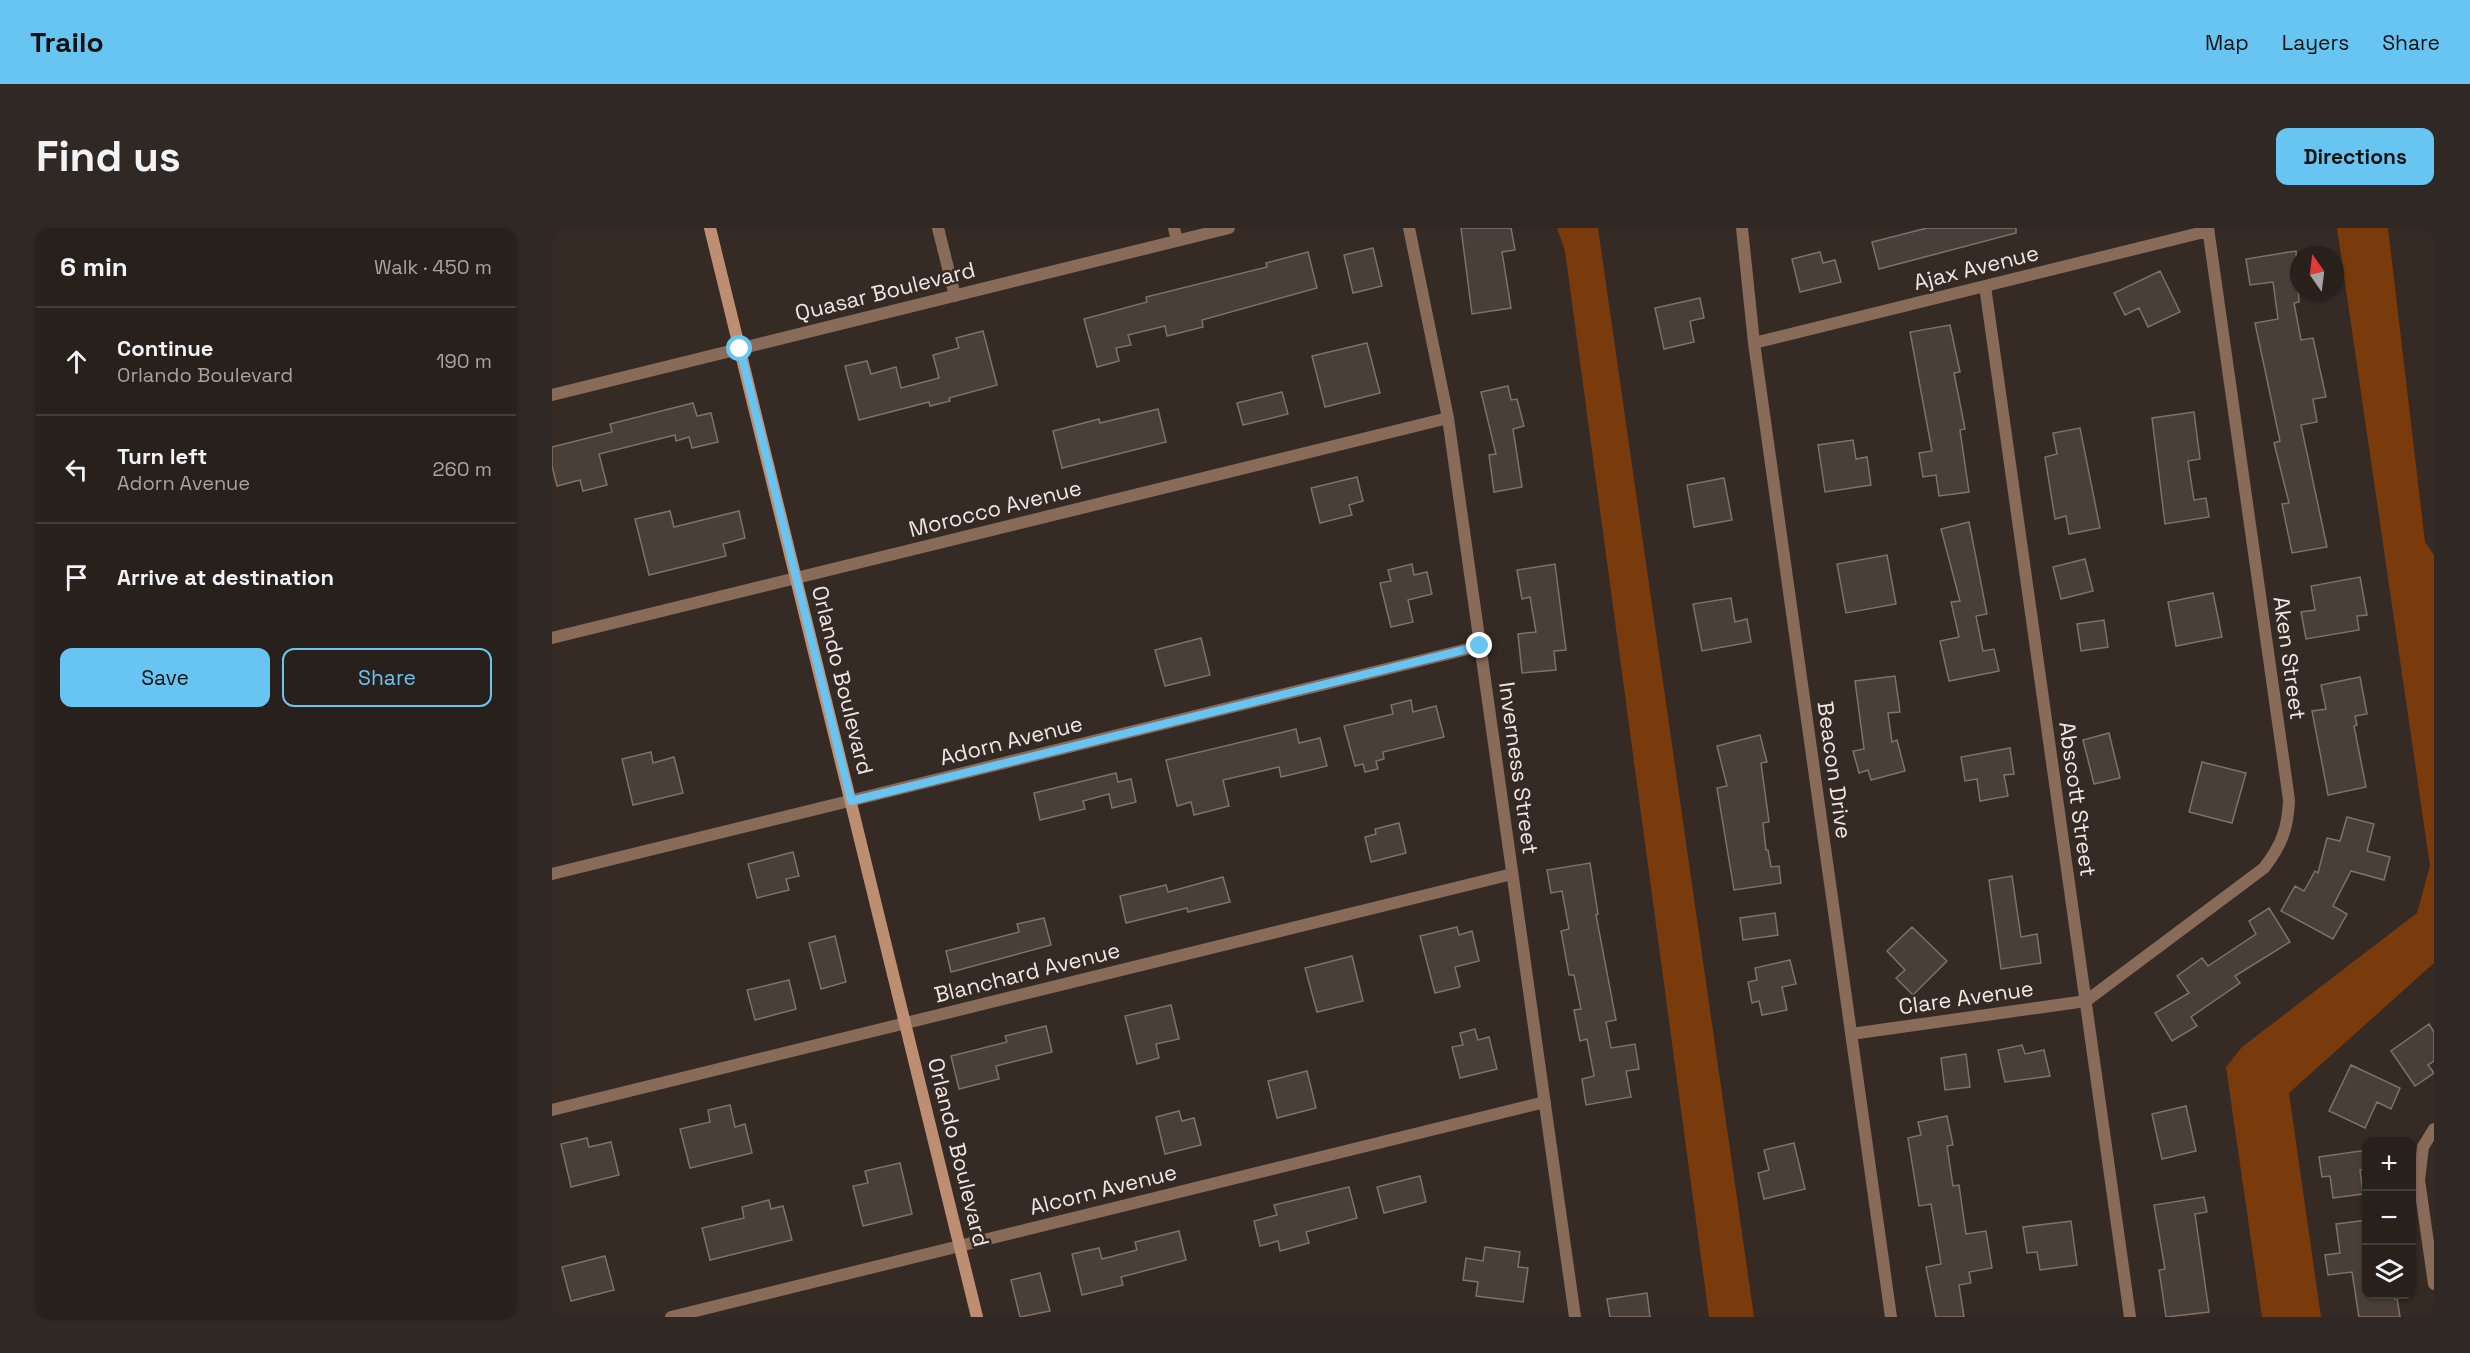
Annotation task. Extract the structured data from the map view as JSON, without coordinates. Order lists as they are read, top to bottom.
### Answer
{
  "streets": {
    "street": [
      "Ajax Avenue",
      "Quasar Boulevard",
      "Morocco Avenue",
      "Aken Street",
      "Orlando Boulevard",
      "Adorn Avenue",
      "Inverness Street",
      "Beacon Drive",
      "Abscott Street",
      "Blanchard Avenue",
      "Clare Avenue",
      "Alcorn Avenue"
    ]
  },
  "crossings": [
    ["Ajax Avenue", "Aken Street"],
    ["Ajax Avenue", "Beacon Drive"],
    ["Ajax Avenue", "Abscott Street"],
    ["Quasar Boulevard", "Orlando Boulevard"],
    ["Morocco Avenue", "Orlando Boulevard"],
    ["Morocco Avenue", "Inverness Street"],
    ["Aken Street", "Abscott Street"],
    ["Aken Street", "Clare Avenue"],
    ["Orlando Boulevard", "Adorn Avenue"],
    ["Orlando Boulevard", "Blanchard Avenue"],
    ["Orlando Boulevard", "Alcorn Avenue"],
    ["Adorn Avenue", "Inverness Street"],
    ["Inverness Street", "Blanchard Avenue"],
    ["Inverness Street", "Alcorn Avenue"],
    ["Beacon Drive", "Clare Avenue"],
    ["Abscott Street", "Clare Avenue"]
  ],
  "north": "top",
  "page": {
    "header": "Trailo",
    "nav": ["Map", "Layers", "Share"],
    "buttons": [
      "Directions",
      ["Save", "Share"]
    ],
    "title": "Find us",
    "heading": ["6 min", "Walk · 450 m"],
    "list": [
      ["Continue", "Orlando Boulevard", "190 m"],
      ["Turn left", "Adorn Avenue", "260 m"],
      "Arrive at destination"
    ],
    "map_buttons": ["+", "−"]
  }
}
